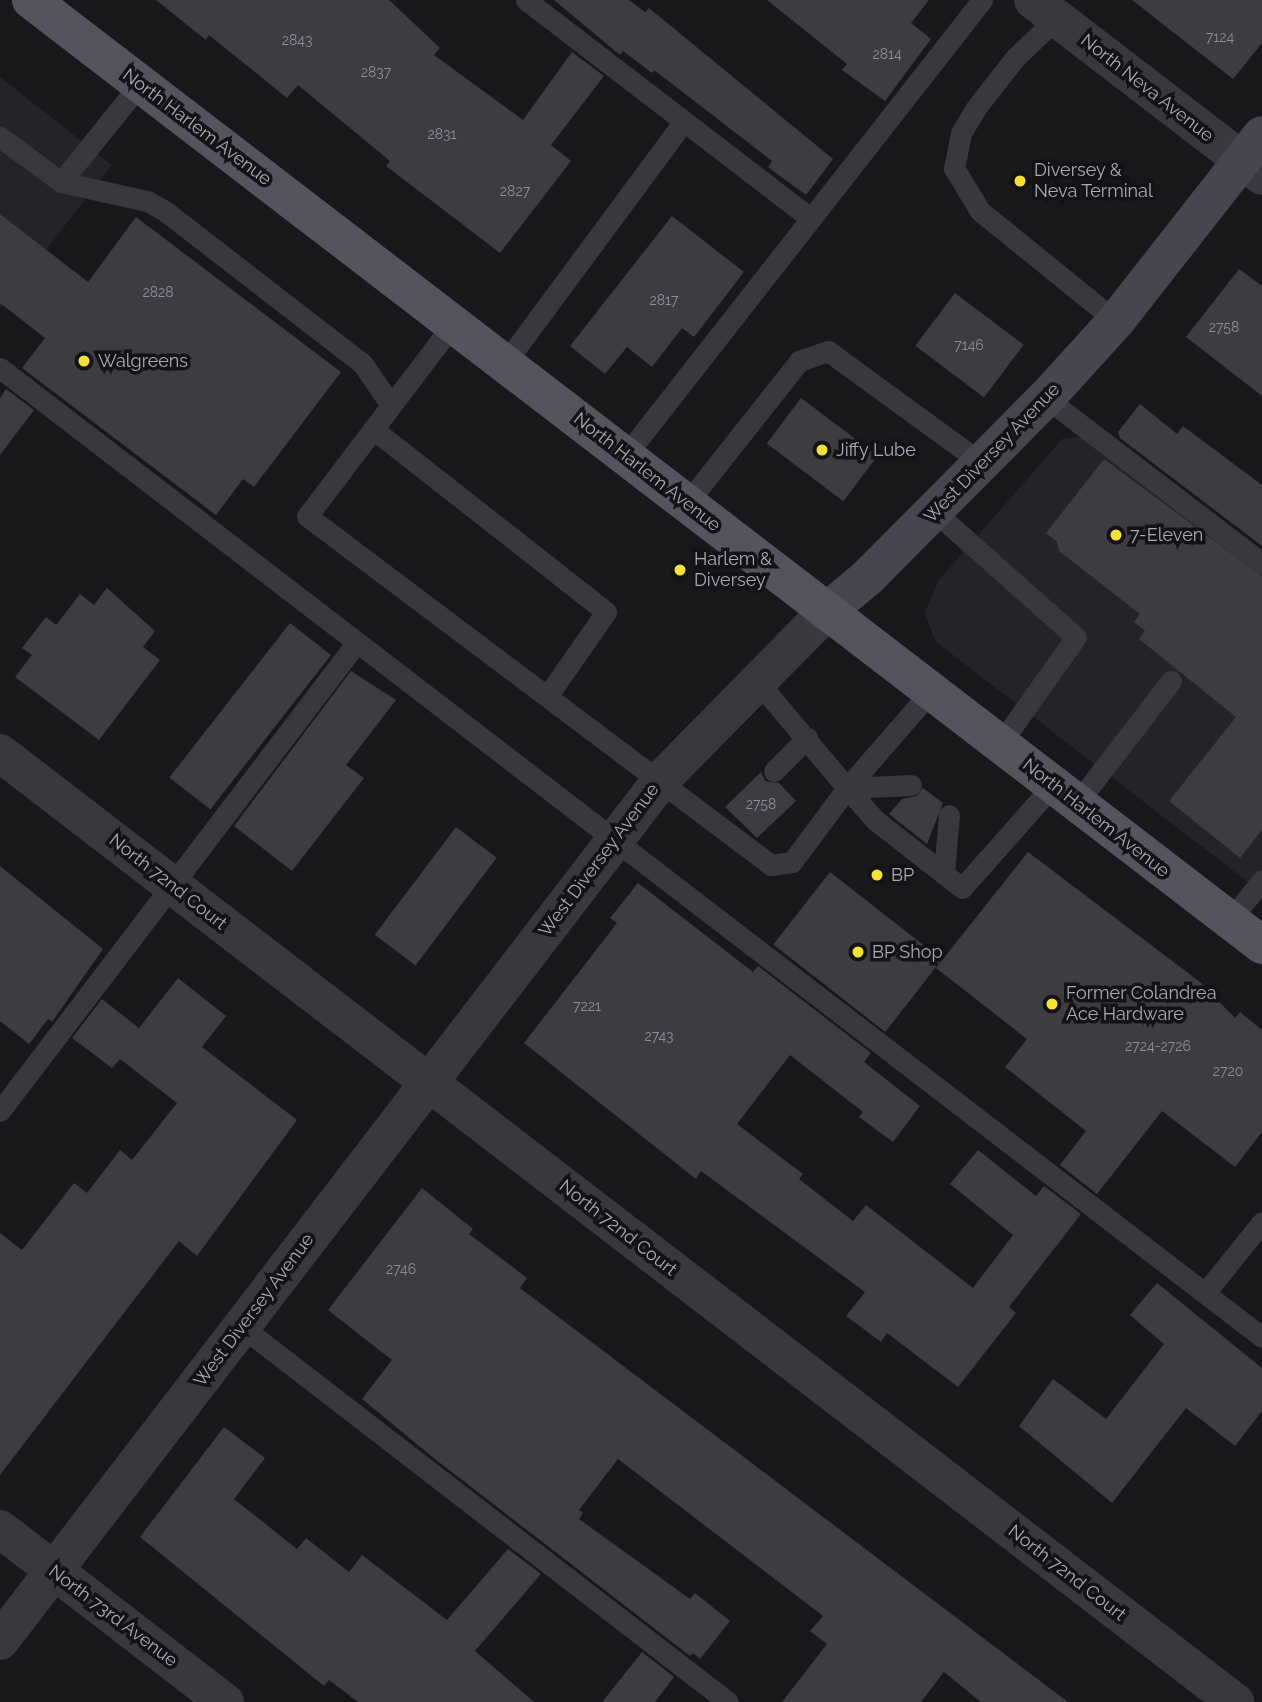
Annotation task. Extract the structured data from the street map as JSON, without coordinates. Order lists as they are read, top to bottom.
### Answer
{
  "streets": {
    "main road": ["North Harlem Avenue", "West Diversey Avenue"],
    "street": ["North Neva Avenue", "North 72nd Court", "North 73rd Avenue"]
  },
  "crossings": [
    ["North Neva Avenue", "West Diversey Avenue"],
    ["North Harlem Avenue", "West Diversey Avenue"],
    ["West Diversey Avenue", "North 72nd Court"],
    ["West Diversey Avenue", "North 73rd Avenue"]
  ],
  "places": [
    "Diversey & Neva Terminal",
    "Walgreens",
    "Jiffy Lube",
    "7-Eleven",
    "Harlem & Diversey",
    "BP",
    "BP Shop",
    "Former Colandrea Ace Hardware"
  ],
  "house_numbers": [
    "7124",
    "2843",
    "2814",
    "2837",
    "2831",
    "2827",
    "2828",
    "2817",
    "2758",
    "7146",
    "2758",
    "7221",
    "2743",
    "2724-2726",
    "2720",
    "2746"
  ]
}
